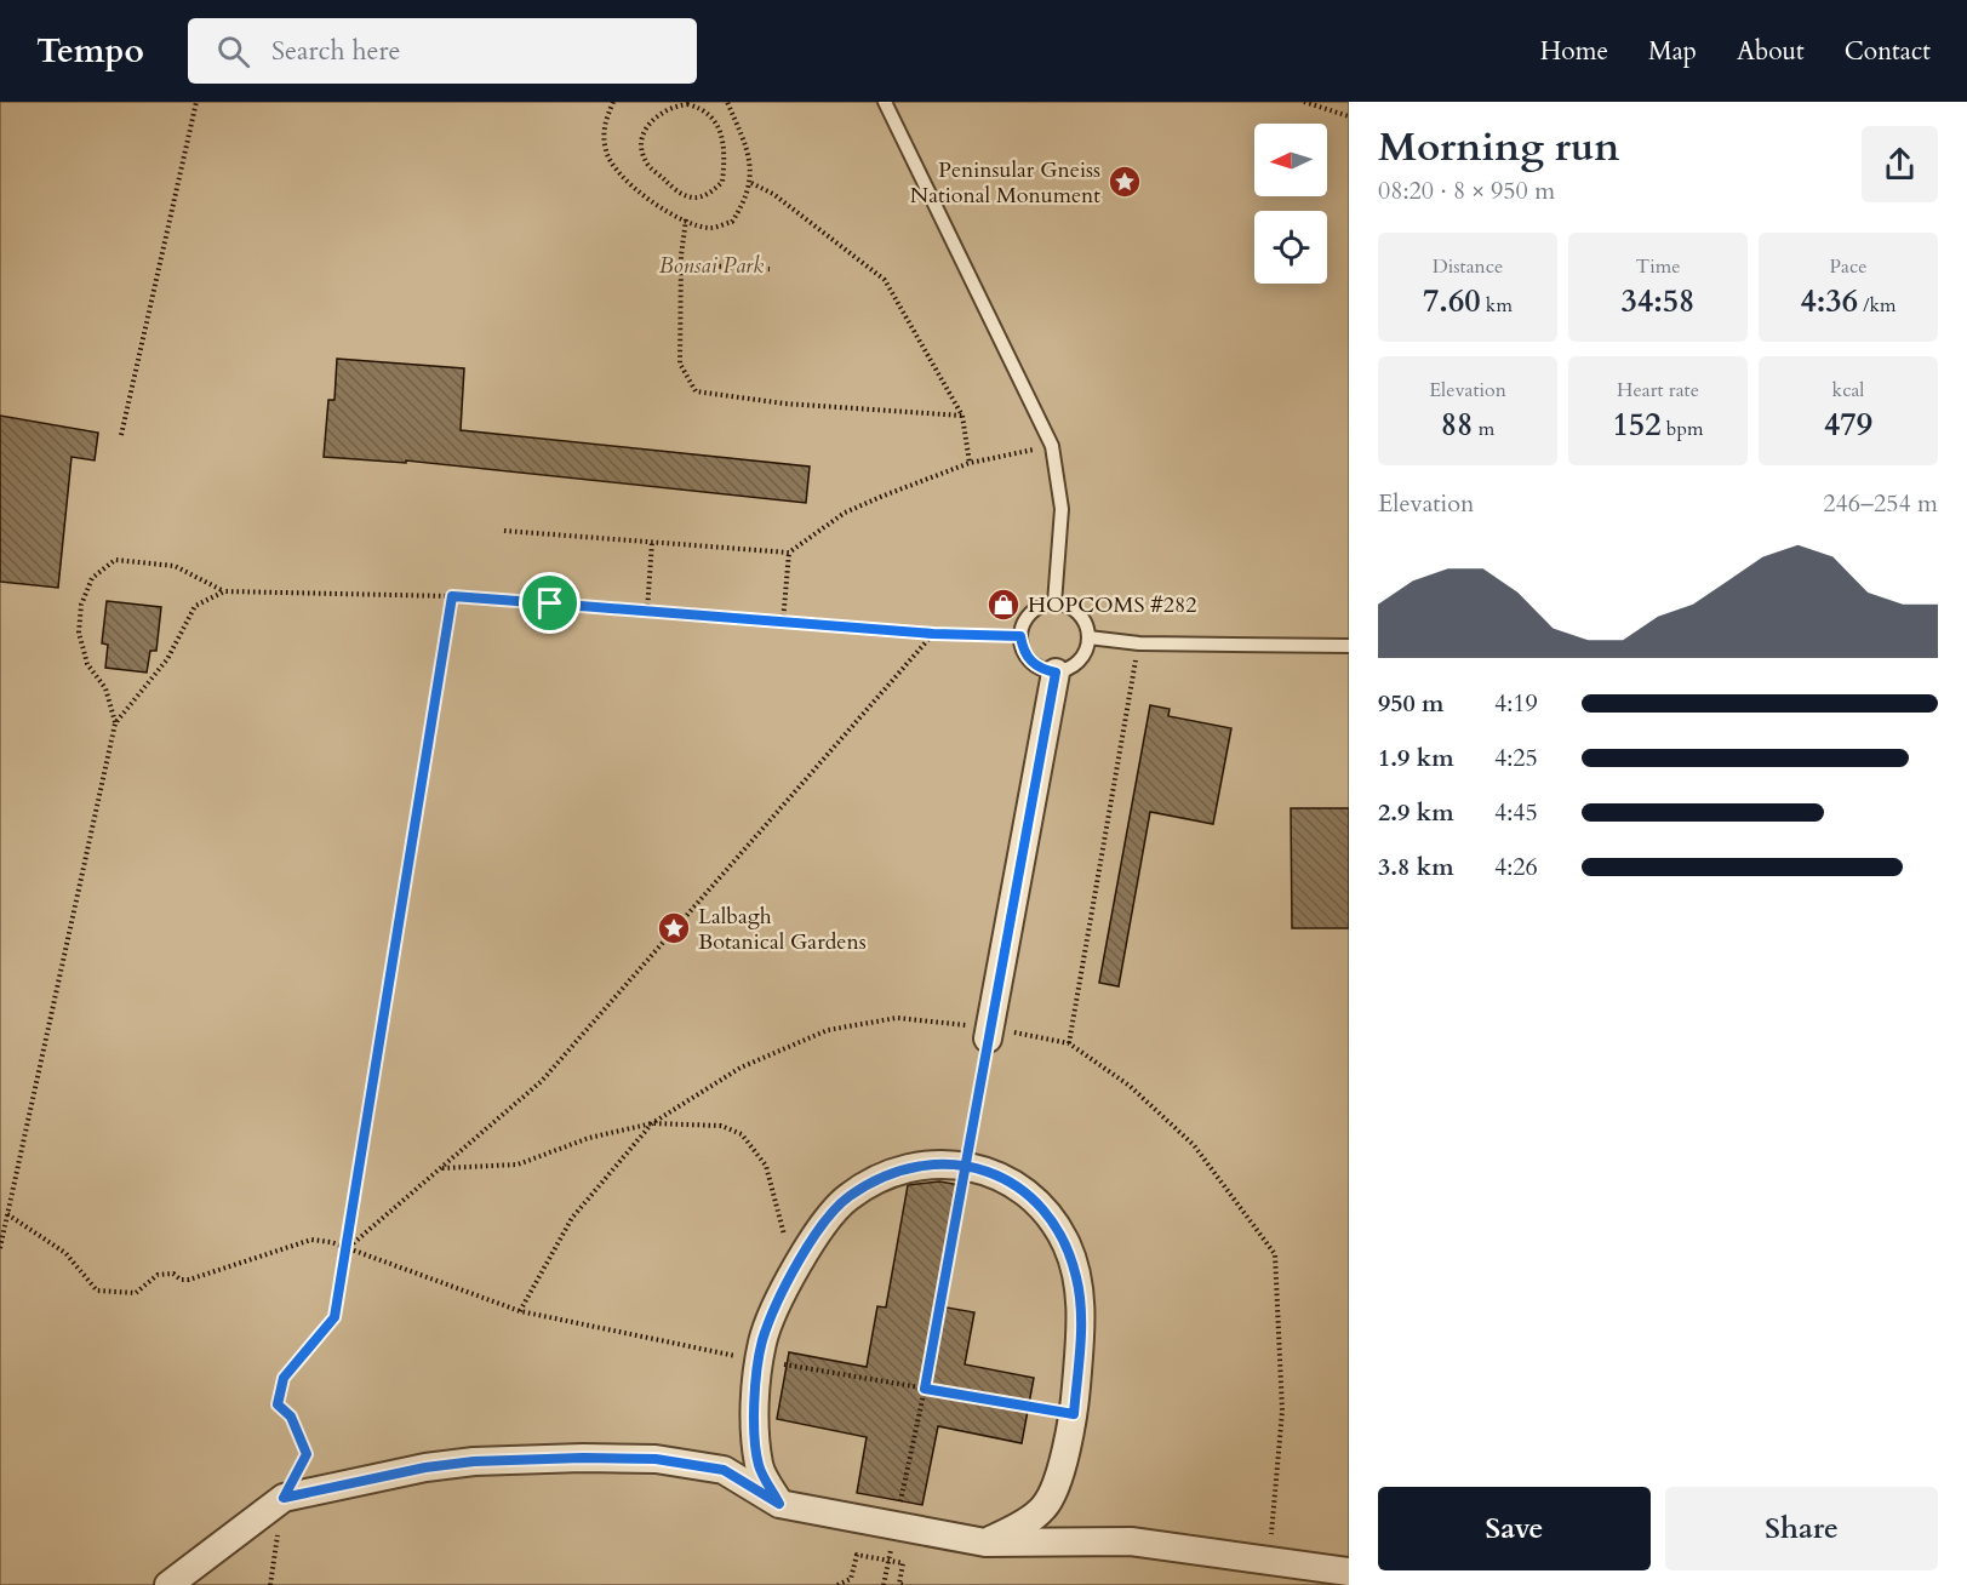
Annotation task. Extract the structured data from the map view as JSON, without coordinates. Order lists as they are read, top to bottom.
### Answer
{
  "parks": ["Bonsai Park"],
  "places": {
    "place": ["Peninsular Gneiss National Monument", "Lalbagh Botanical Gardens"],
    "shop": ["HOPCOMS #282"]
  },
  "north": "left",
  "page": {
    "header": "Tempo",
    "search": "Search here",
    "nav": [
      "Home",
      "Map",
      "About",
      "Contact"
    ],
    "heading": ["Morning run", "08:20 · 8 × 950 m"],
    "stats": [
      ["Distance", "7.60 km"],
      ["Time", "34:58"],
      ["Pace", "4:36 /km"],
      ["Elevation", "88 m"],
      ["Heart rate", "152 bpm"],
      ["kcal", "479"]
    ],
    "chart": ["Elevation", "246–254 m"],
    "list": [
      {
        "name": "950 m",
        "note": "4:19"
      },
      {
        "name": "1.9 km",
        "note": "4:25"
      },
      {
        "name": "2.9 km",
        "note": "4:45"
      },
      {
        "name": "3.8 km",
        "note": "4:26"
      }
    ],
    "buttons": ["Save", "Share"]
  }
}
